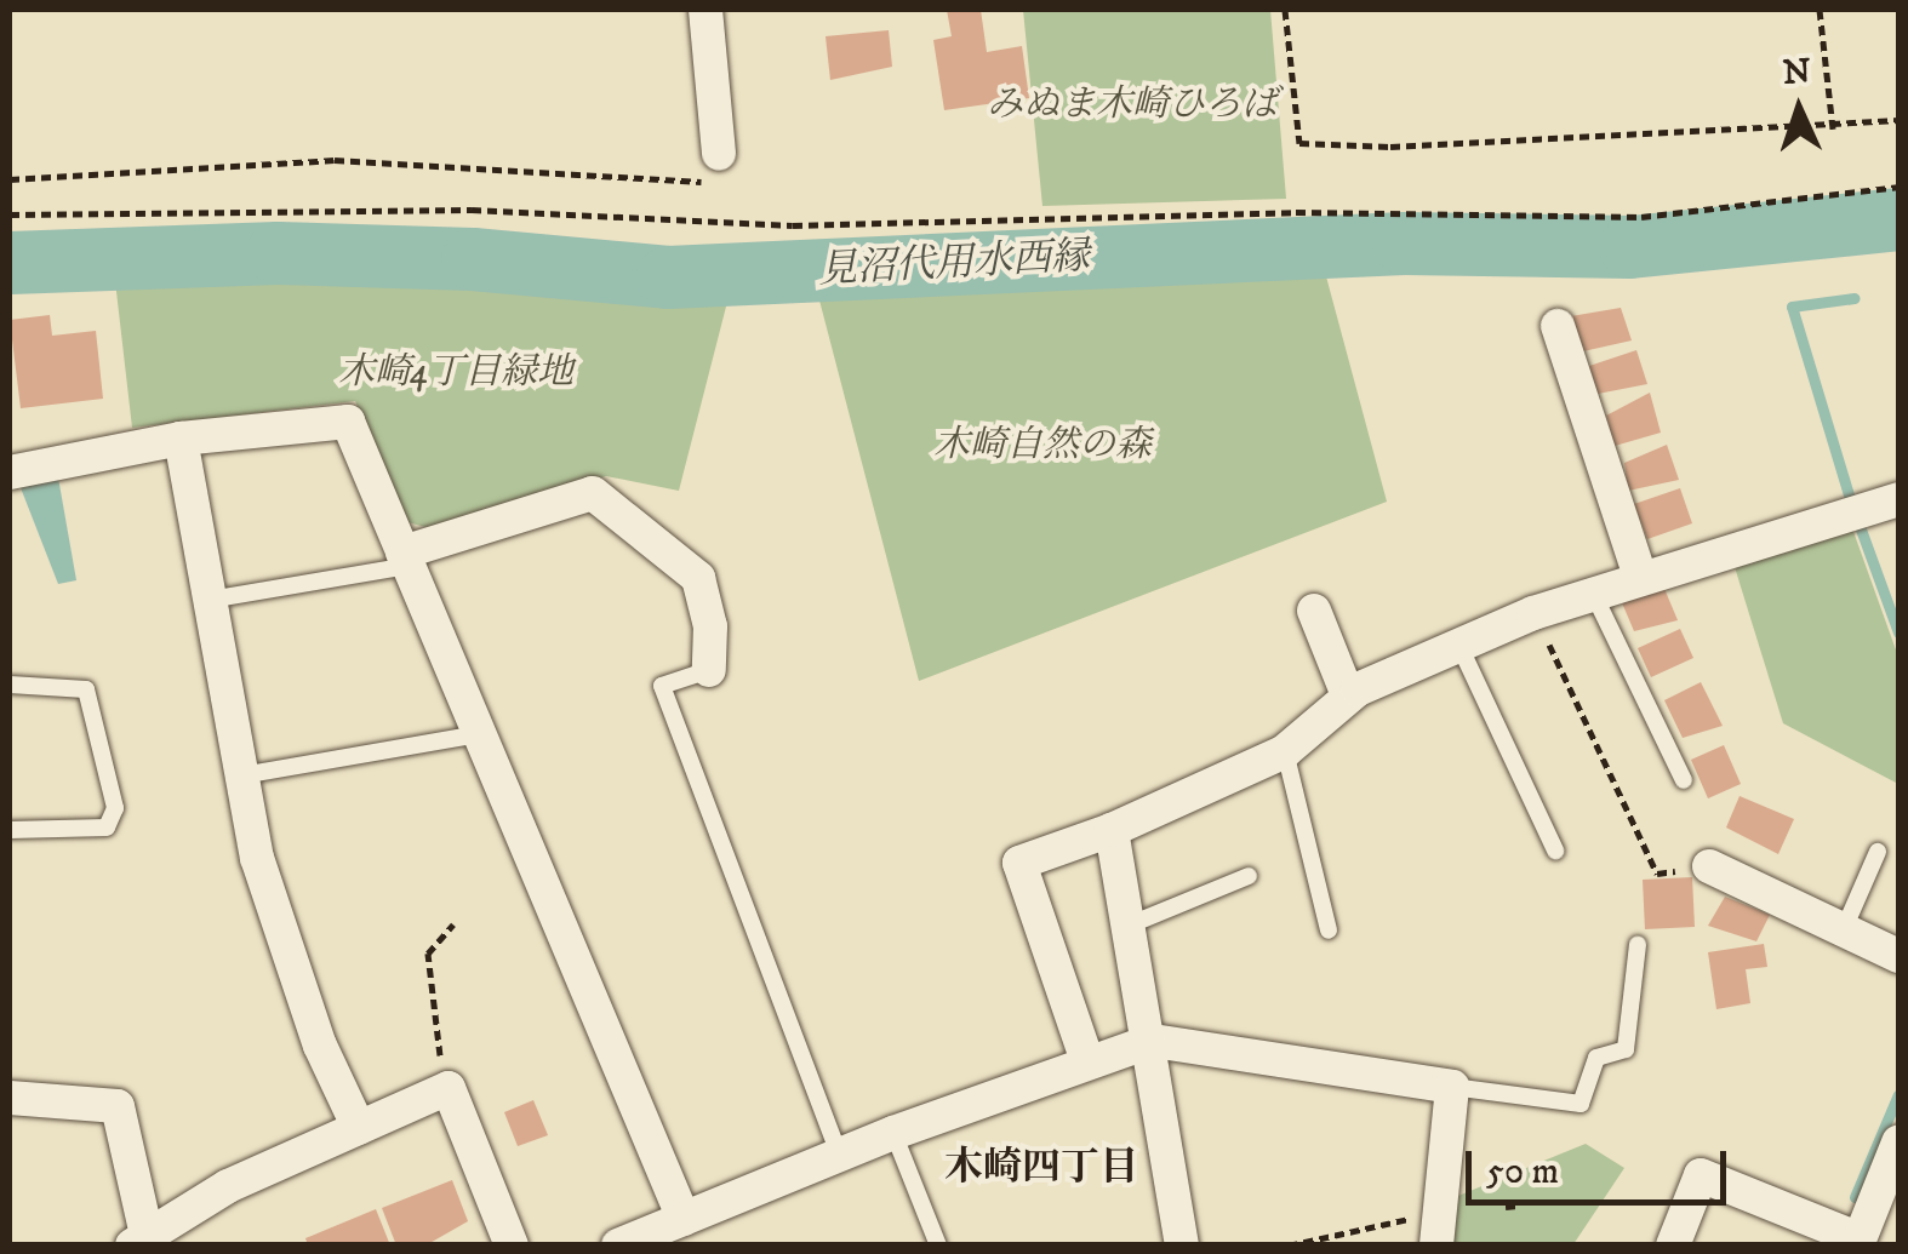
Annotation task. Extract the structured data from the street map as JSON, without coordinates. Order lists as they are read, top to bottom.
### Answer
{
  "districts": ["木崎四丁目"],
  "water": ["見沼代用水西縁"],
  "parks": ["みぬま木崎ひろば", "木崎4丁目緑地", "木崎自然の森"],
  "scale_bar": "50 m",
  "north": "top"
}
